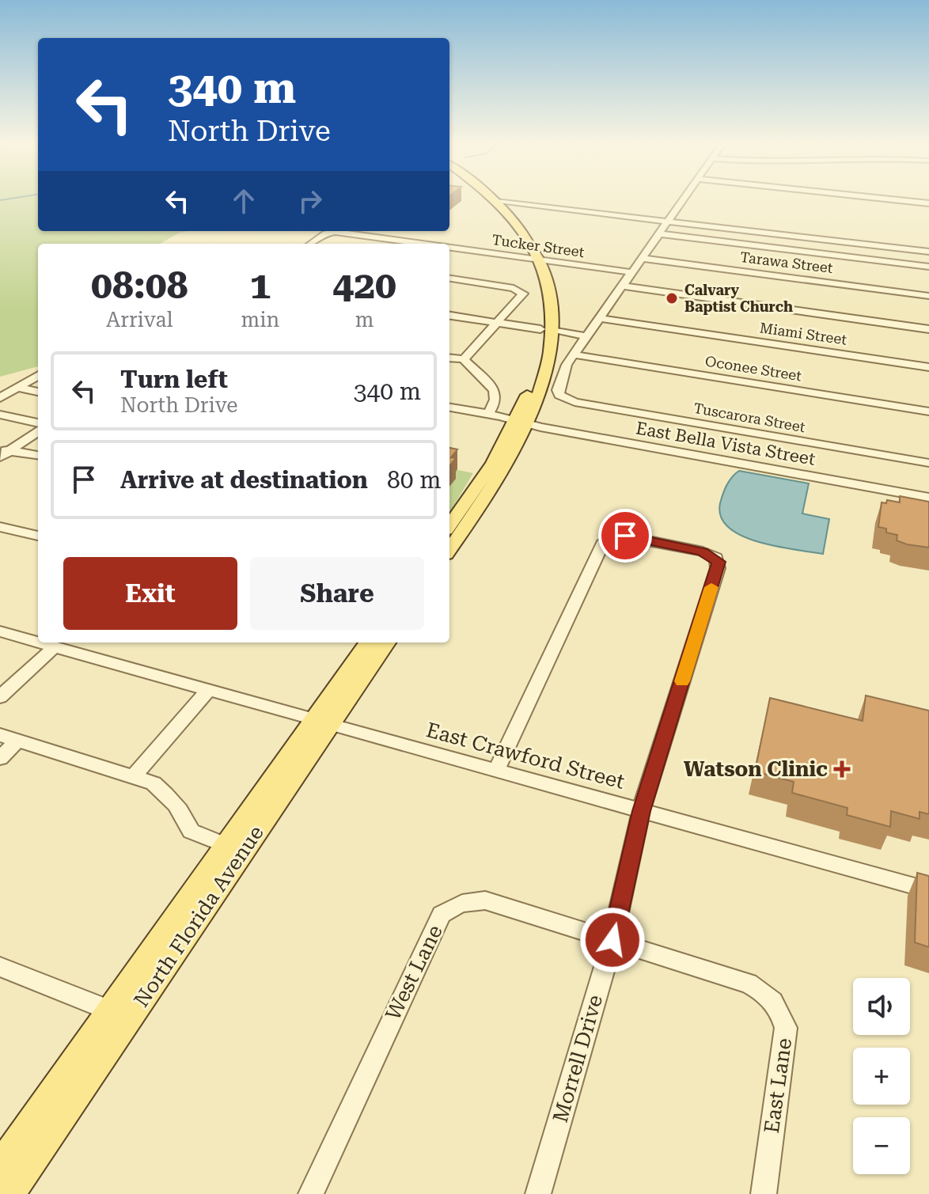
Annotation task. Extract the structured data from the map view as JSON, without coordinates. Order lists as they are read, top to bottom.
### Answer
{
  "streets": {
    "main road": ["North Florida Avenue"],
    "street": [
      "Tucker Street",
      "Tarawa Street",
      "Miami Street",
      "Oconee Street",
      "Tuscarora Street",
      "East Bella Vista Street",
      "East Crawford Street",
      "West Lane",
      "Morrell Drive",
      "East Lane"
    ]
  },
  "crossings": [
    ["Oconee Street", "Tuscarora Street"],
    ["East Crawford Street", "North Florida Avenue"],
    ["East Crawford Street", "Morrell Drive"],
    ["West Lane", "Morrell Drive"],
    ["West Lane", "East Lane"],
    ["Morrell Drive", "East Lane"]
  ],
  "places": {
    "other": ["Calvary Baptist Church"],
    "health": ["Watson Clinic"]
  },
  "page": {
    "turn": ["340 m", "North Drive"],
    "eta": [
      "08:08",
      "Arrival",
      "1",
      "min",
      "420",
      "m"
    ],
    "list": [
      {
        "name": "Turn left",
        "note": "North Drive",
        "value": "340 m"
      },
      {
        "name": "Arrive at destination",
        "value": "80 m"
      }
    ],
    "buttons": ["Exit", "Share"],
    "map_buttons": ["+", "−"]
  }
}
